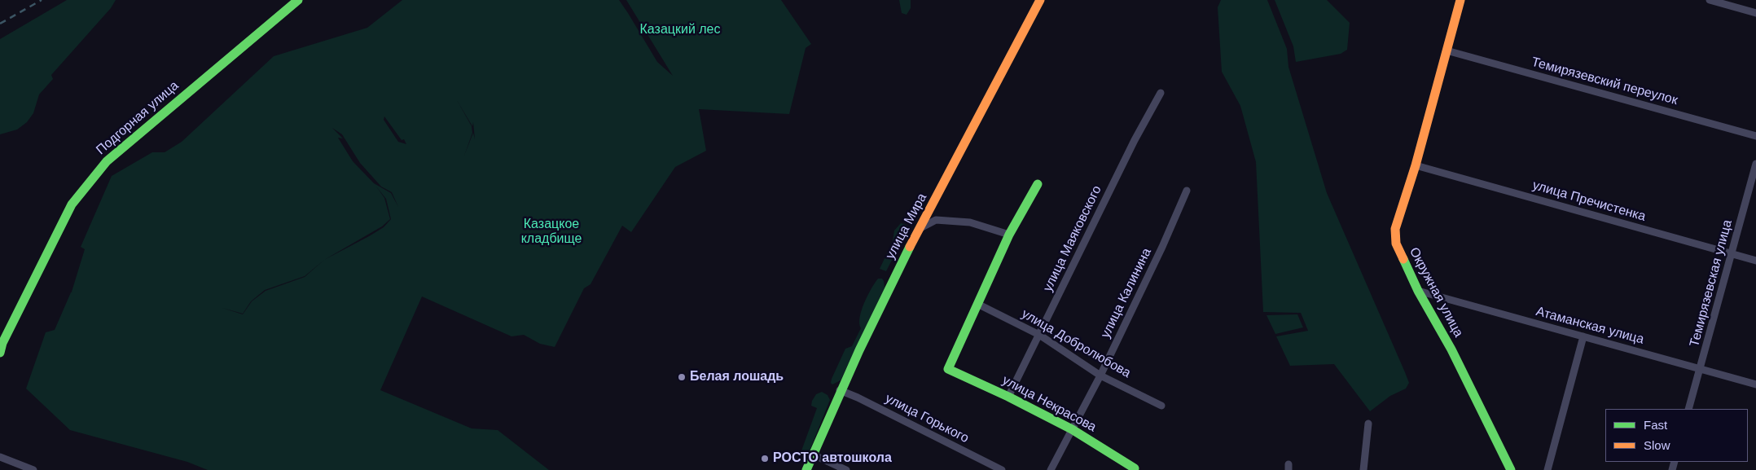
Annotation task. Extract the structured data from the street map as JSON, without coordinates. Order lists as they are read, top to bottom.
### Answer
{
  "streets": {
    "street": [
      "Темирязевский переулок",
      "Подгорная улица",
      "улица Пречистенка",
      "улица Мира",
      "улица Маяковского",
      "Темирязевская улица",
      "Окружная улица",
      "улица Калинина",
      "Атаманская улица",
      "улица Добролюбова",
      "улица Некрасова",
      "улица Горького"
    ]
  },
  "crossings": [
    ["Темирязевский переулок", "Окружная улица"],
    ["улица Пречистенка", "Темирязевская улица"],
    ["улица Пречистенка", "Окружная улица"],
    ["улица Мира", "улица Горького"],
    ["улица Маяковского", "улица Добролюбова"],
    ["улица Маяковского", "улица Некрасова"],
    ["Темирязевская улица", "Атаманская улица"],
    ["Окружная улица", "Атаманская улица"],
    ["улица Калинина", "улица Добролюбова"],
    ["улица Калинина", "улица Некрасова"],
    ["улица Добролюбова", "улица Некрасова"]
  ],
  "parks": ["Казацкий лес", "Казацкое кладбище"],
  "places": ["Белая лошадь", "РОСТО автошкола"],
  "legend": ["Fast", "Slow"]
}
